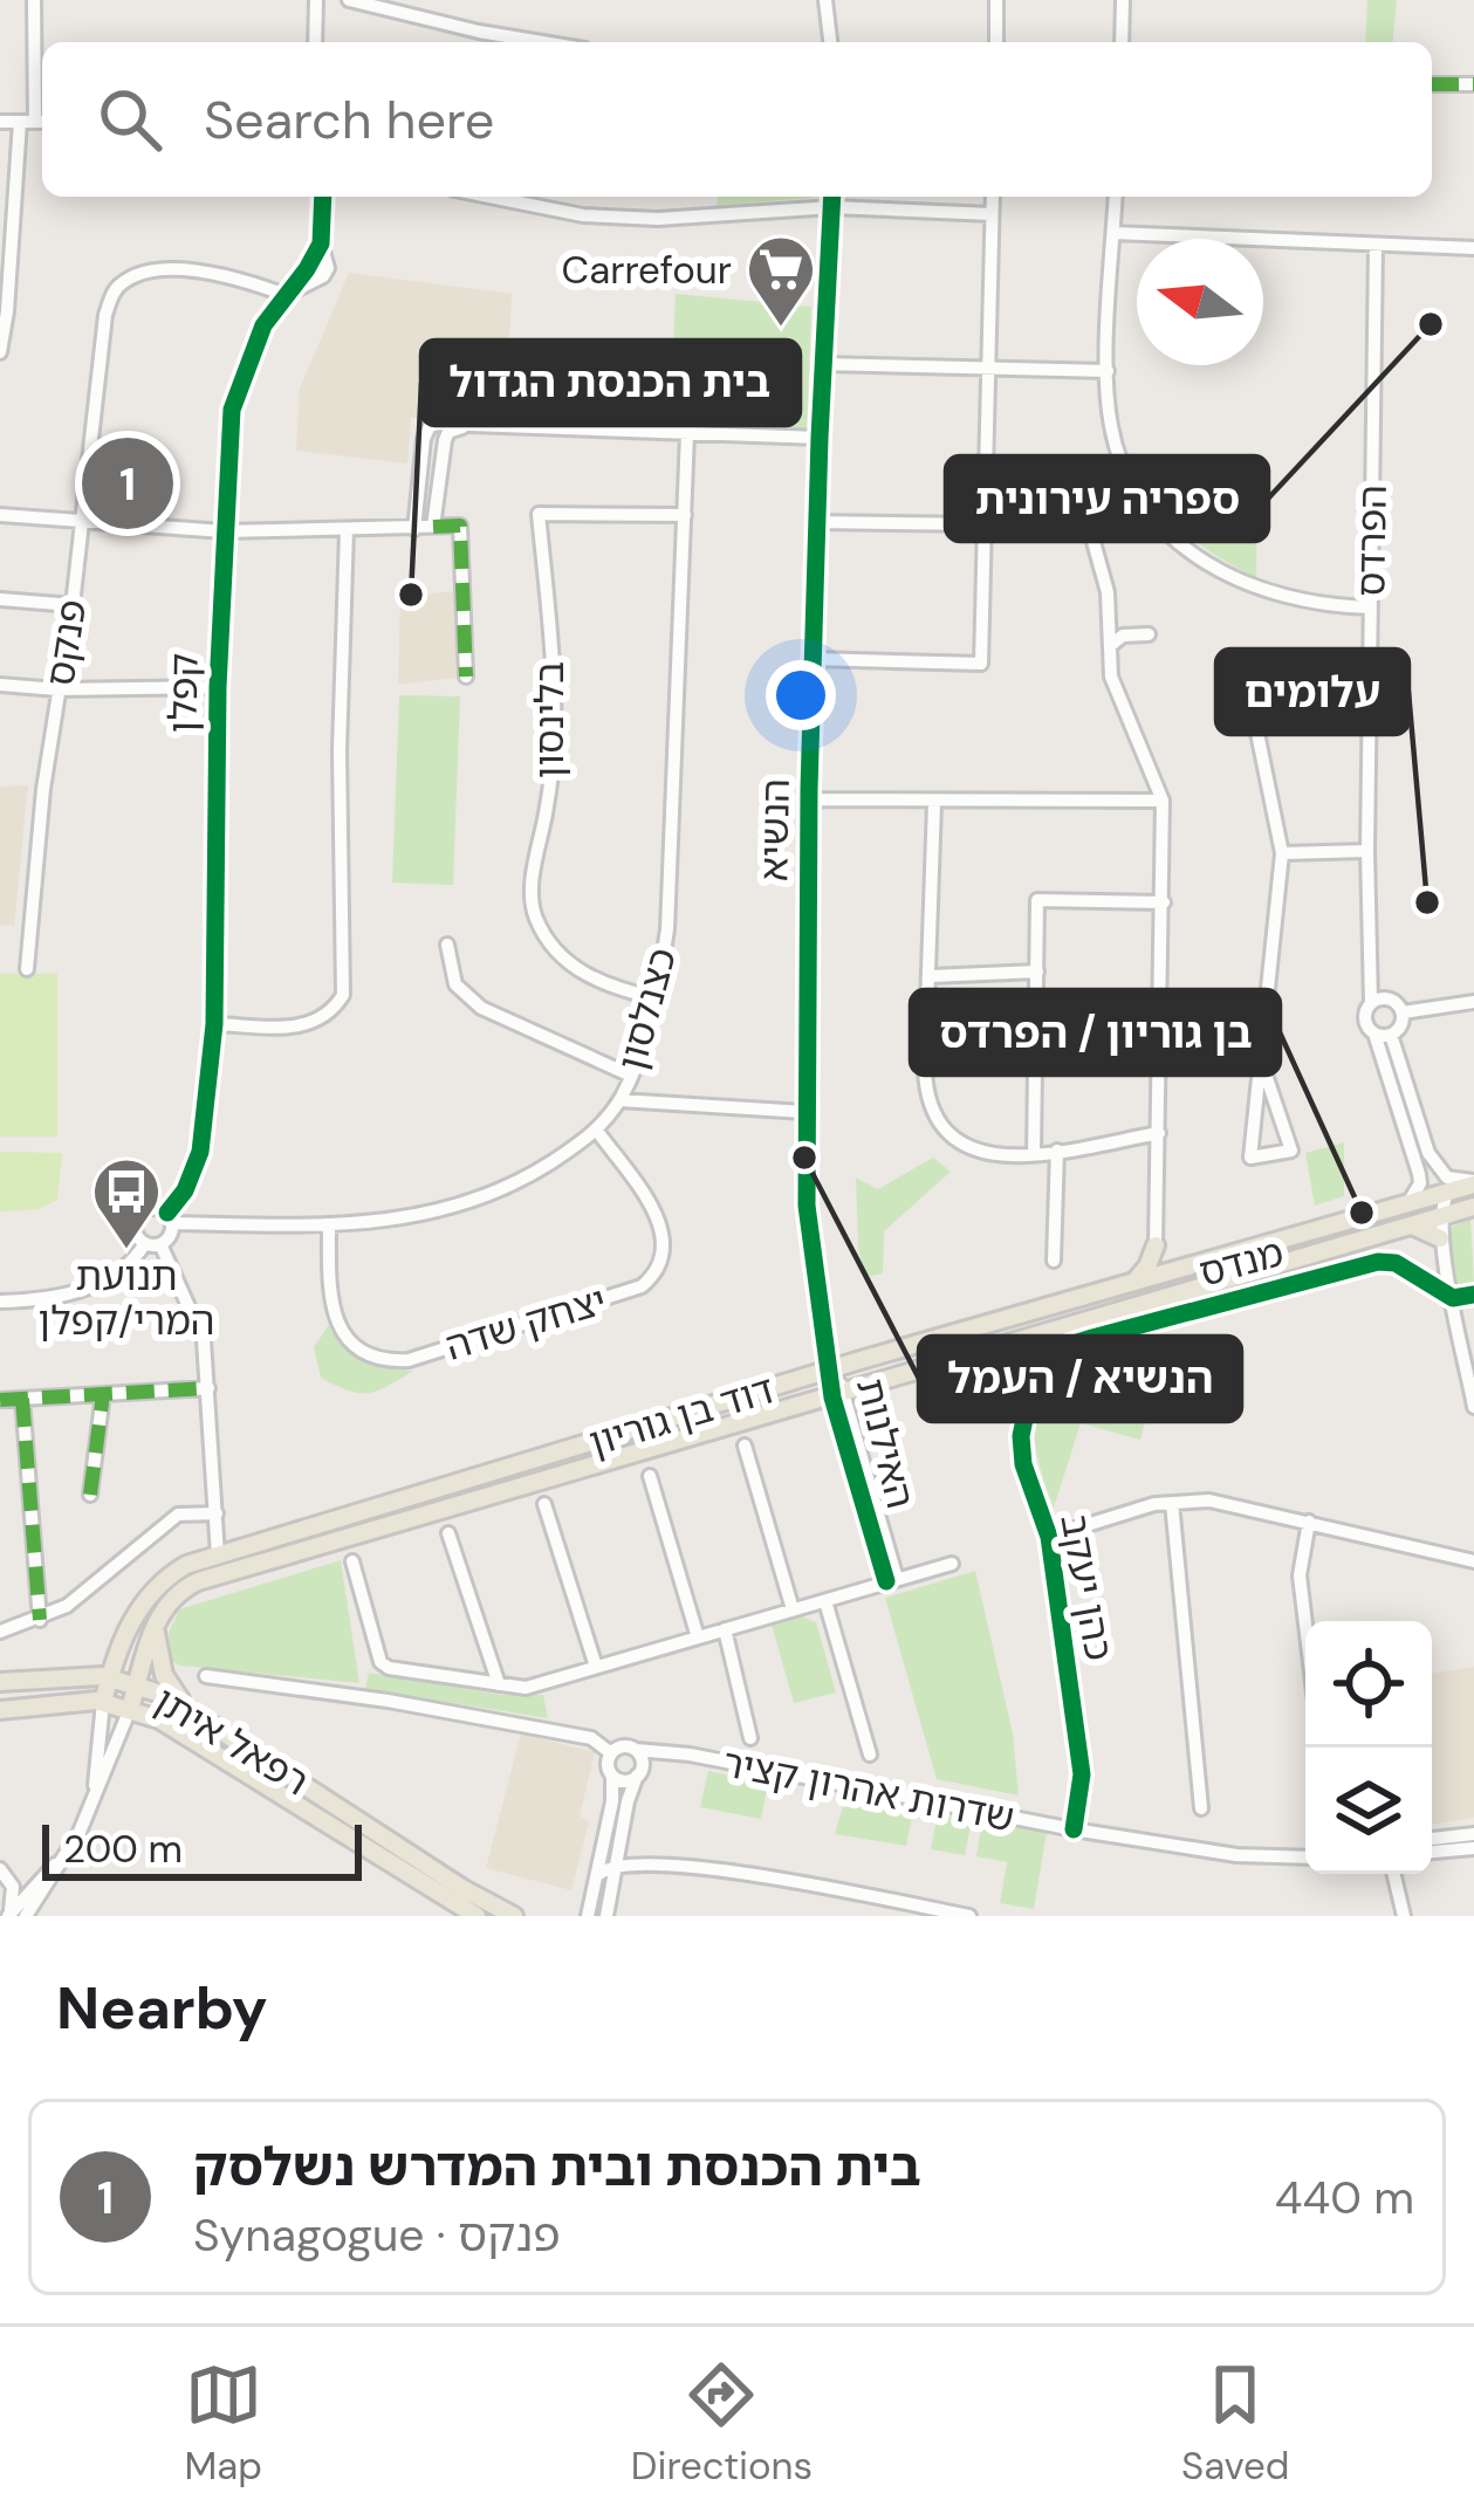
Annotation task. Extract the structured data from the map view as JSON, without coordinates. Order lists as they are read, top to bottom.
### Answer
{
  "streets": {
    "main road": ["דוד בן גוריון", "רפאל איתן"],
    "street": [
      "הפרדס",
      "פנקס",
      "קפלן",
      "בלינסון",
      "הנשיא",
      "כצנלסון",
      "מנדס",
      "יצחק שדה",
      "האילנות",
      "כהן יעקב",
      "שדרות אהרון קציר"
    ]
  },
  "crossings": [
    ["פנקס", "קפלן"],
    ["קפלן", "כצנלסון"],
    ["בלינסון", "כצנלסון"],
    ["הנשיא", "דוד בן גוריון"],
    ["הנשיא", "האילנות"],
    ["כצנלסון", "יצחק שדה"],
    ["מנדס", "כהן יעקב"],
    ["דוד בן גוריון", "האילנות"],
    ["דוד בן גוריון", "רפאל איתן"],
    ["כהן יעקב", "שדרות אהרון קציר"]
  ],
  "places": {
    "other": [
      "ספריה עירונית",
      "בית הכנסת הגדול",
      "עלומים",
      "הנשיא / העמל",
      "בן גוריון / הפרדס"
    ],
    "supermarket": ["Carrefour"],
    "bus stop": ["תנועת המרי/קפלן"]
  },
  "scale_bar": "200 m",
  "north": "left",
  "page": {
    "search": "Search here",
    "pins": "1",
    "scale": "200 m",
    "heading": "Nearby",
    "list": [
      {
        "mark": "1",
        "name": "בית הכנסת ובית המדרש נשלסק",
        "note": "Synagogue · פנקס",
        "value": "440 m"
      }
    ],
    "nav": ["Map", "Directions", "Saved"]
  }
}
